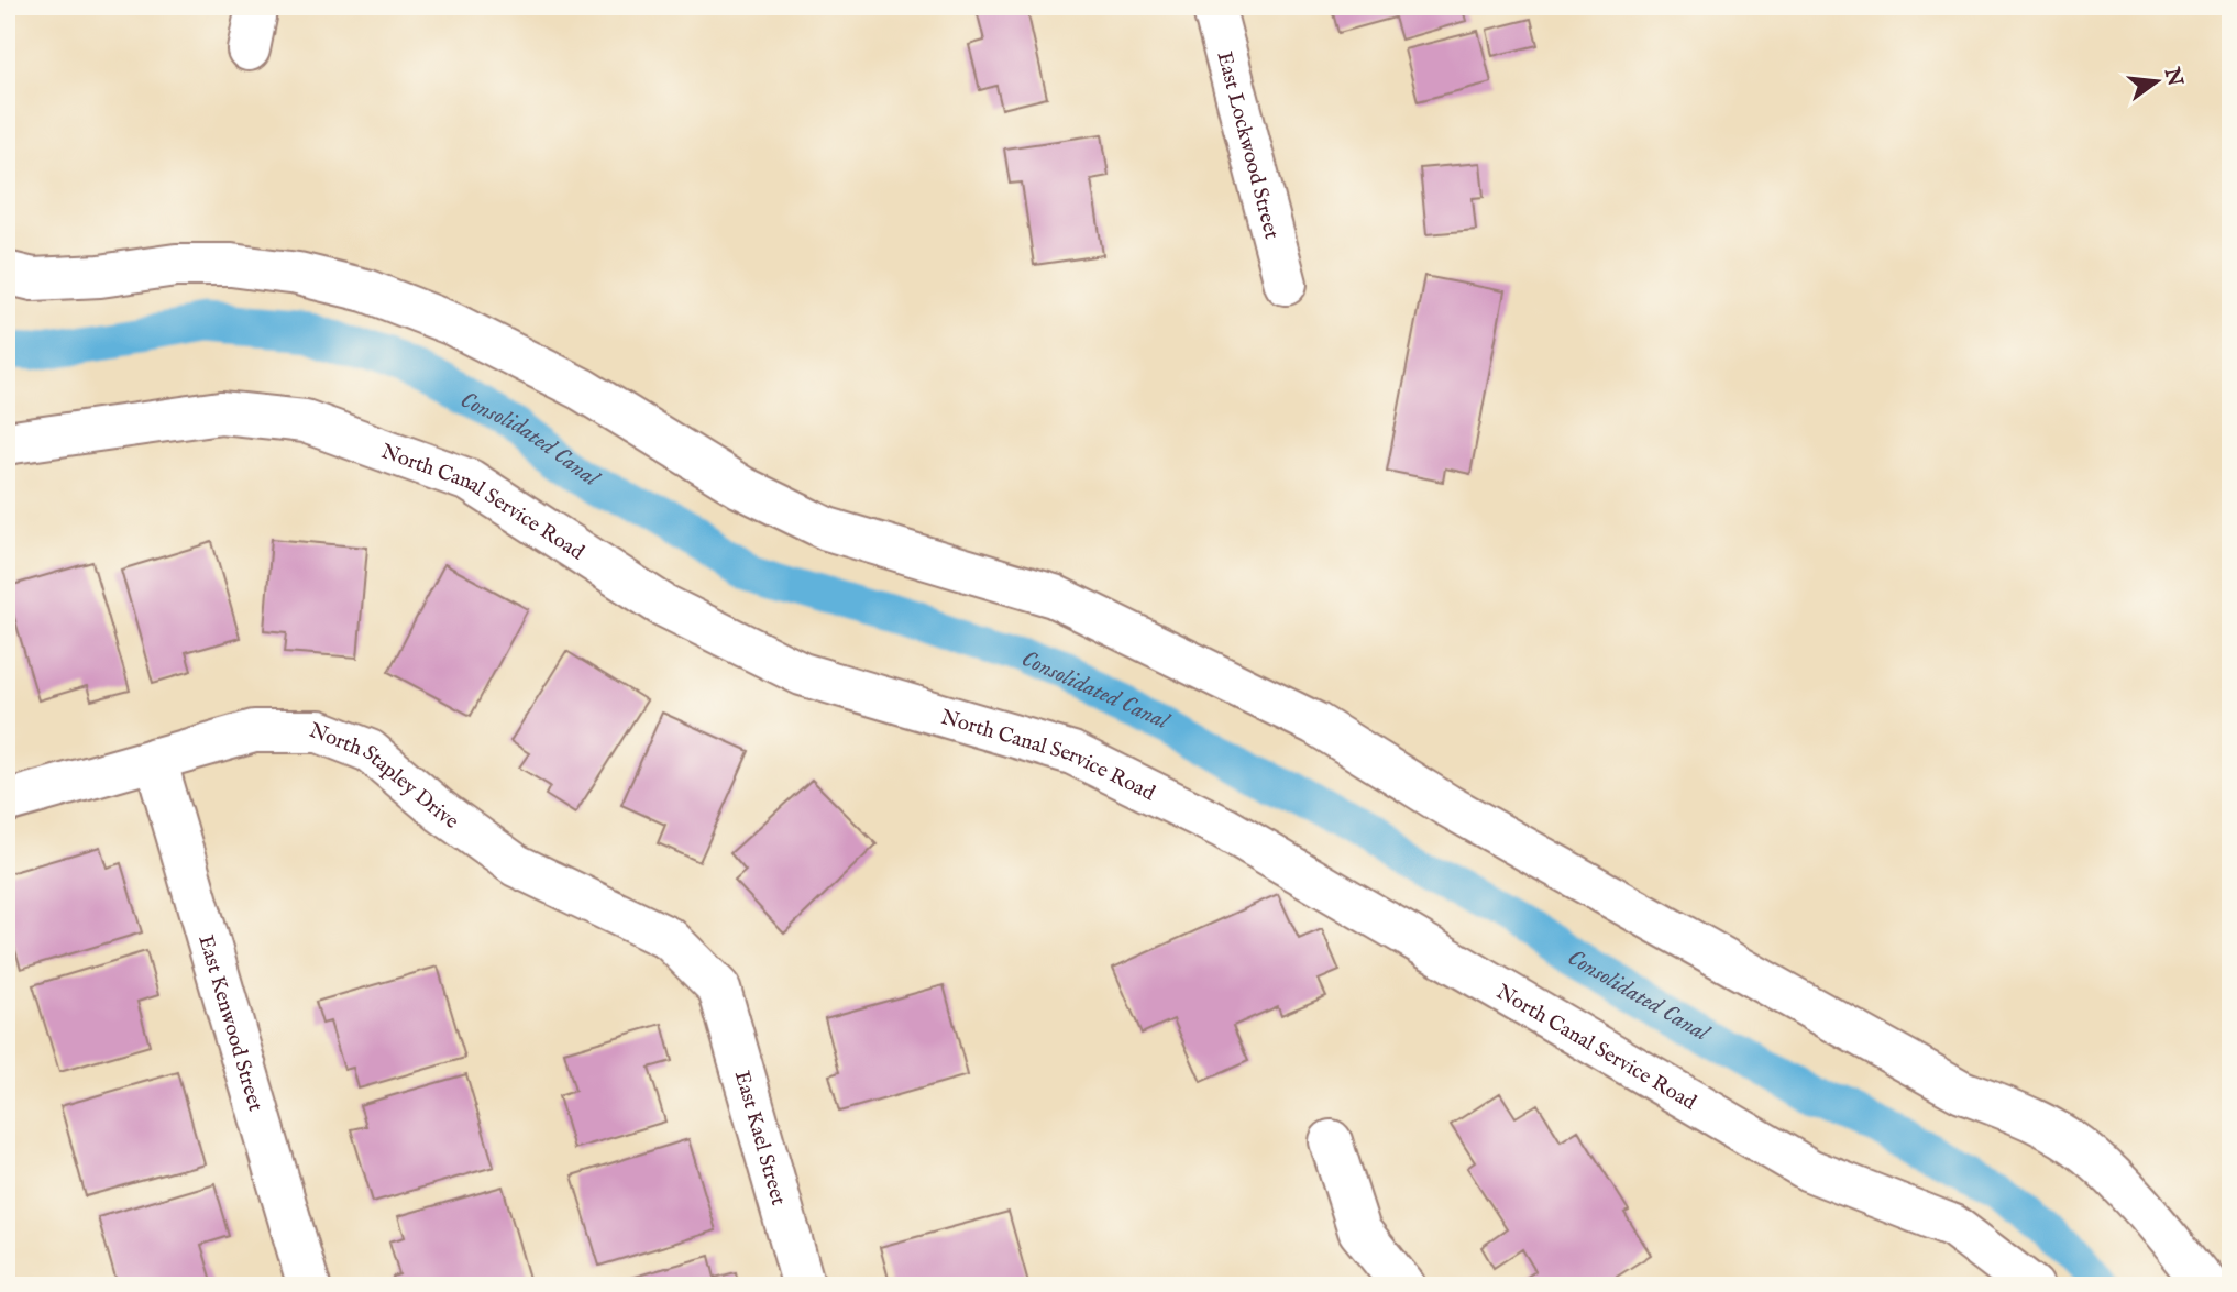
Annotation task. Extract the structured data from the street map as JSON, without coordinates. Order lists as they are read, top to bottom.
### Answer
{
  "streets": {
    "street": [
      "East Lockwood Street",
      "North Canal Service Road",
      "North Stapley Drive",
      "East Kenwood Street",
      "East Kael Street"
    ]
  },
  "crossings": [
    ["North Stapley Drive", "East Kenwood Street"],
    ["North Stapley Drive", "East Kael Street"]
  ],
  "water": ["Consolidated Canal"],
  "north": "right"
}
